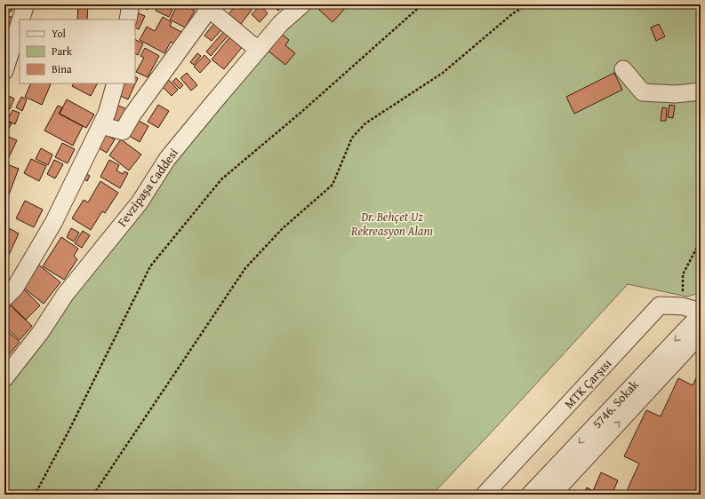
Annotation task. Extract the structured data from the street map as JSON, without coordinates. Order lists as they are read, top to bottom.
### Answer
{
  "streets": {
    "street": ["Fevzipaşa Caddesi", "MTK Çarşısı", "5746. Sokak"]
  },
  "crossings": [
    ["MTK Çarşısı", "5746. Sokak"]
  ],
  "parks": ["Dr. Behçet Uz Rekreasyon Alanı"],
  "legend": ["Yol", "Park", "Bina"]
}
